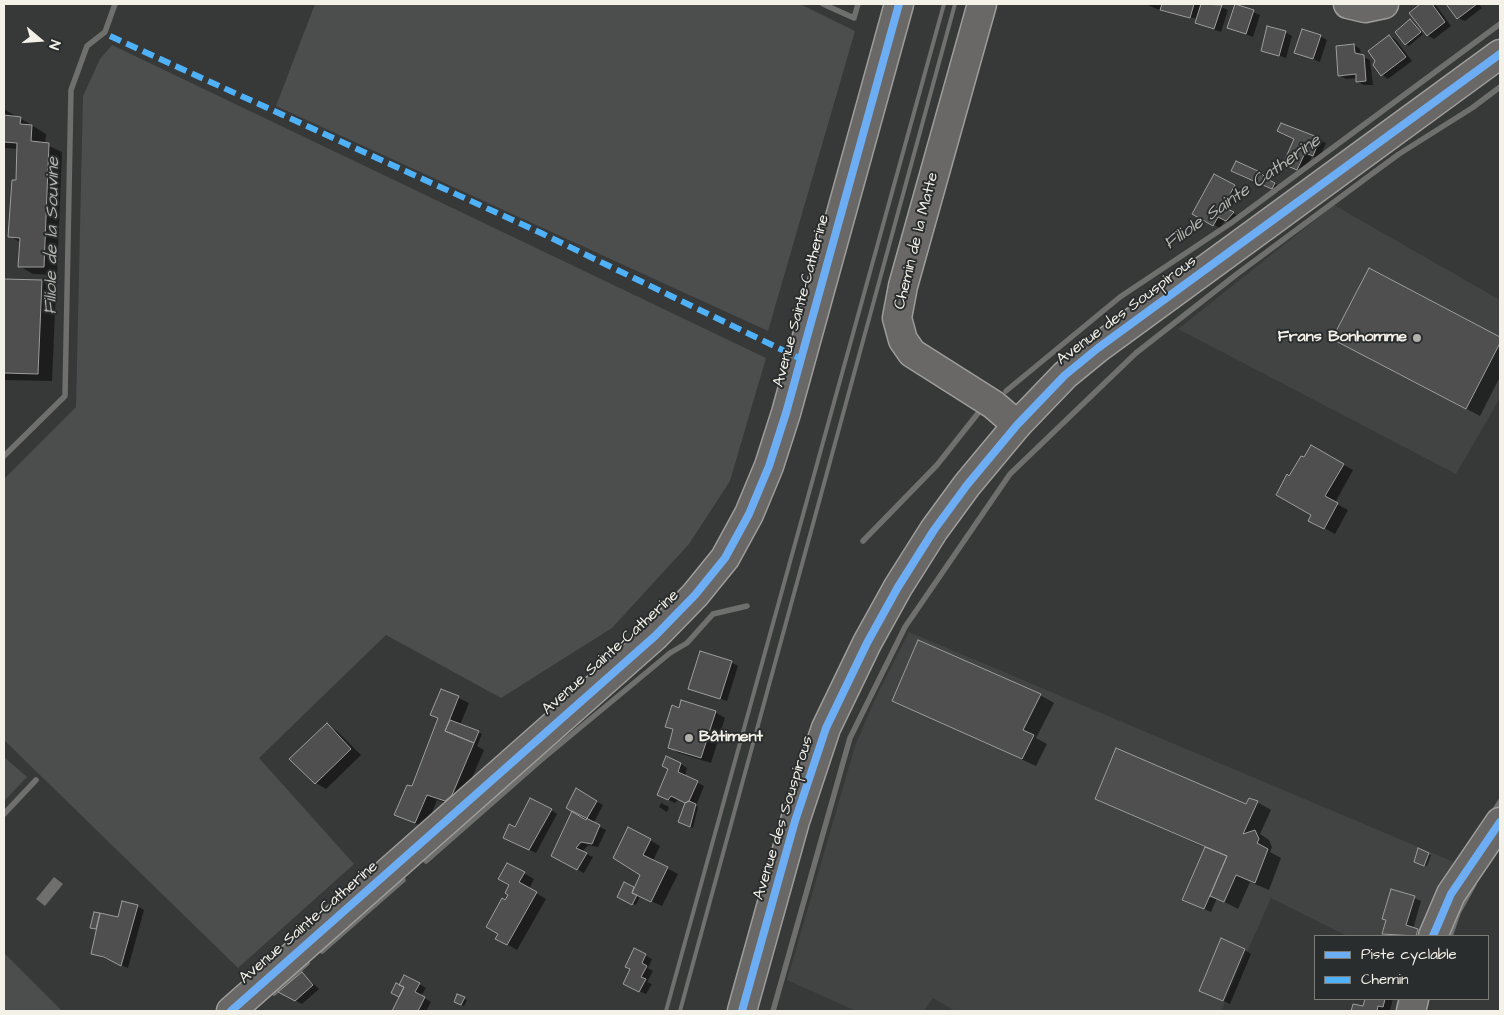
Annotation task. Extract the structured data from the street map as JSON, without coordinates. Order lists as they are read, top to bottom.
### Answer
{
  "streets": {
    "main road": ["Chemin de la Matte", "Avenue Sainte-Catherine", "Avenue des Souspirous"]
  },
  "crossings": [
    ["Chemin de la Matte", "Avenue des Souspirous"]
  ],
  "water": ["Filiole Sainte Catherine", "Filiole de la Souvine"],
  "places": ["Frans Bonhomme", "Bâtiment"],
  "legend": ["Piste cyclable", "Chemin"],
  "north": "right"
}
